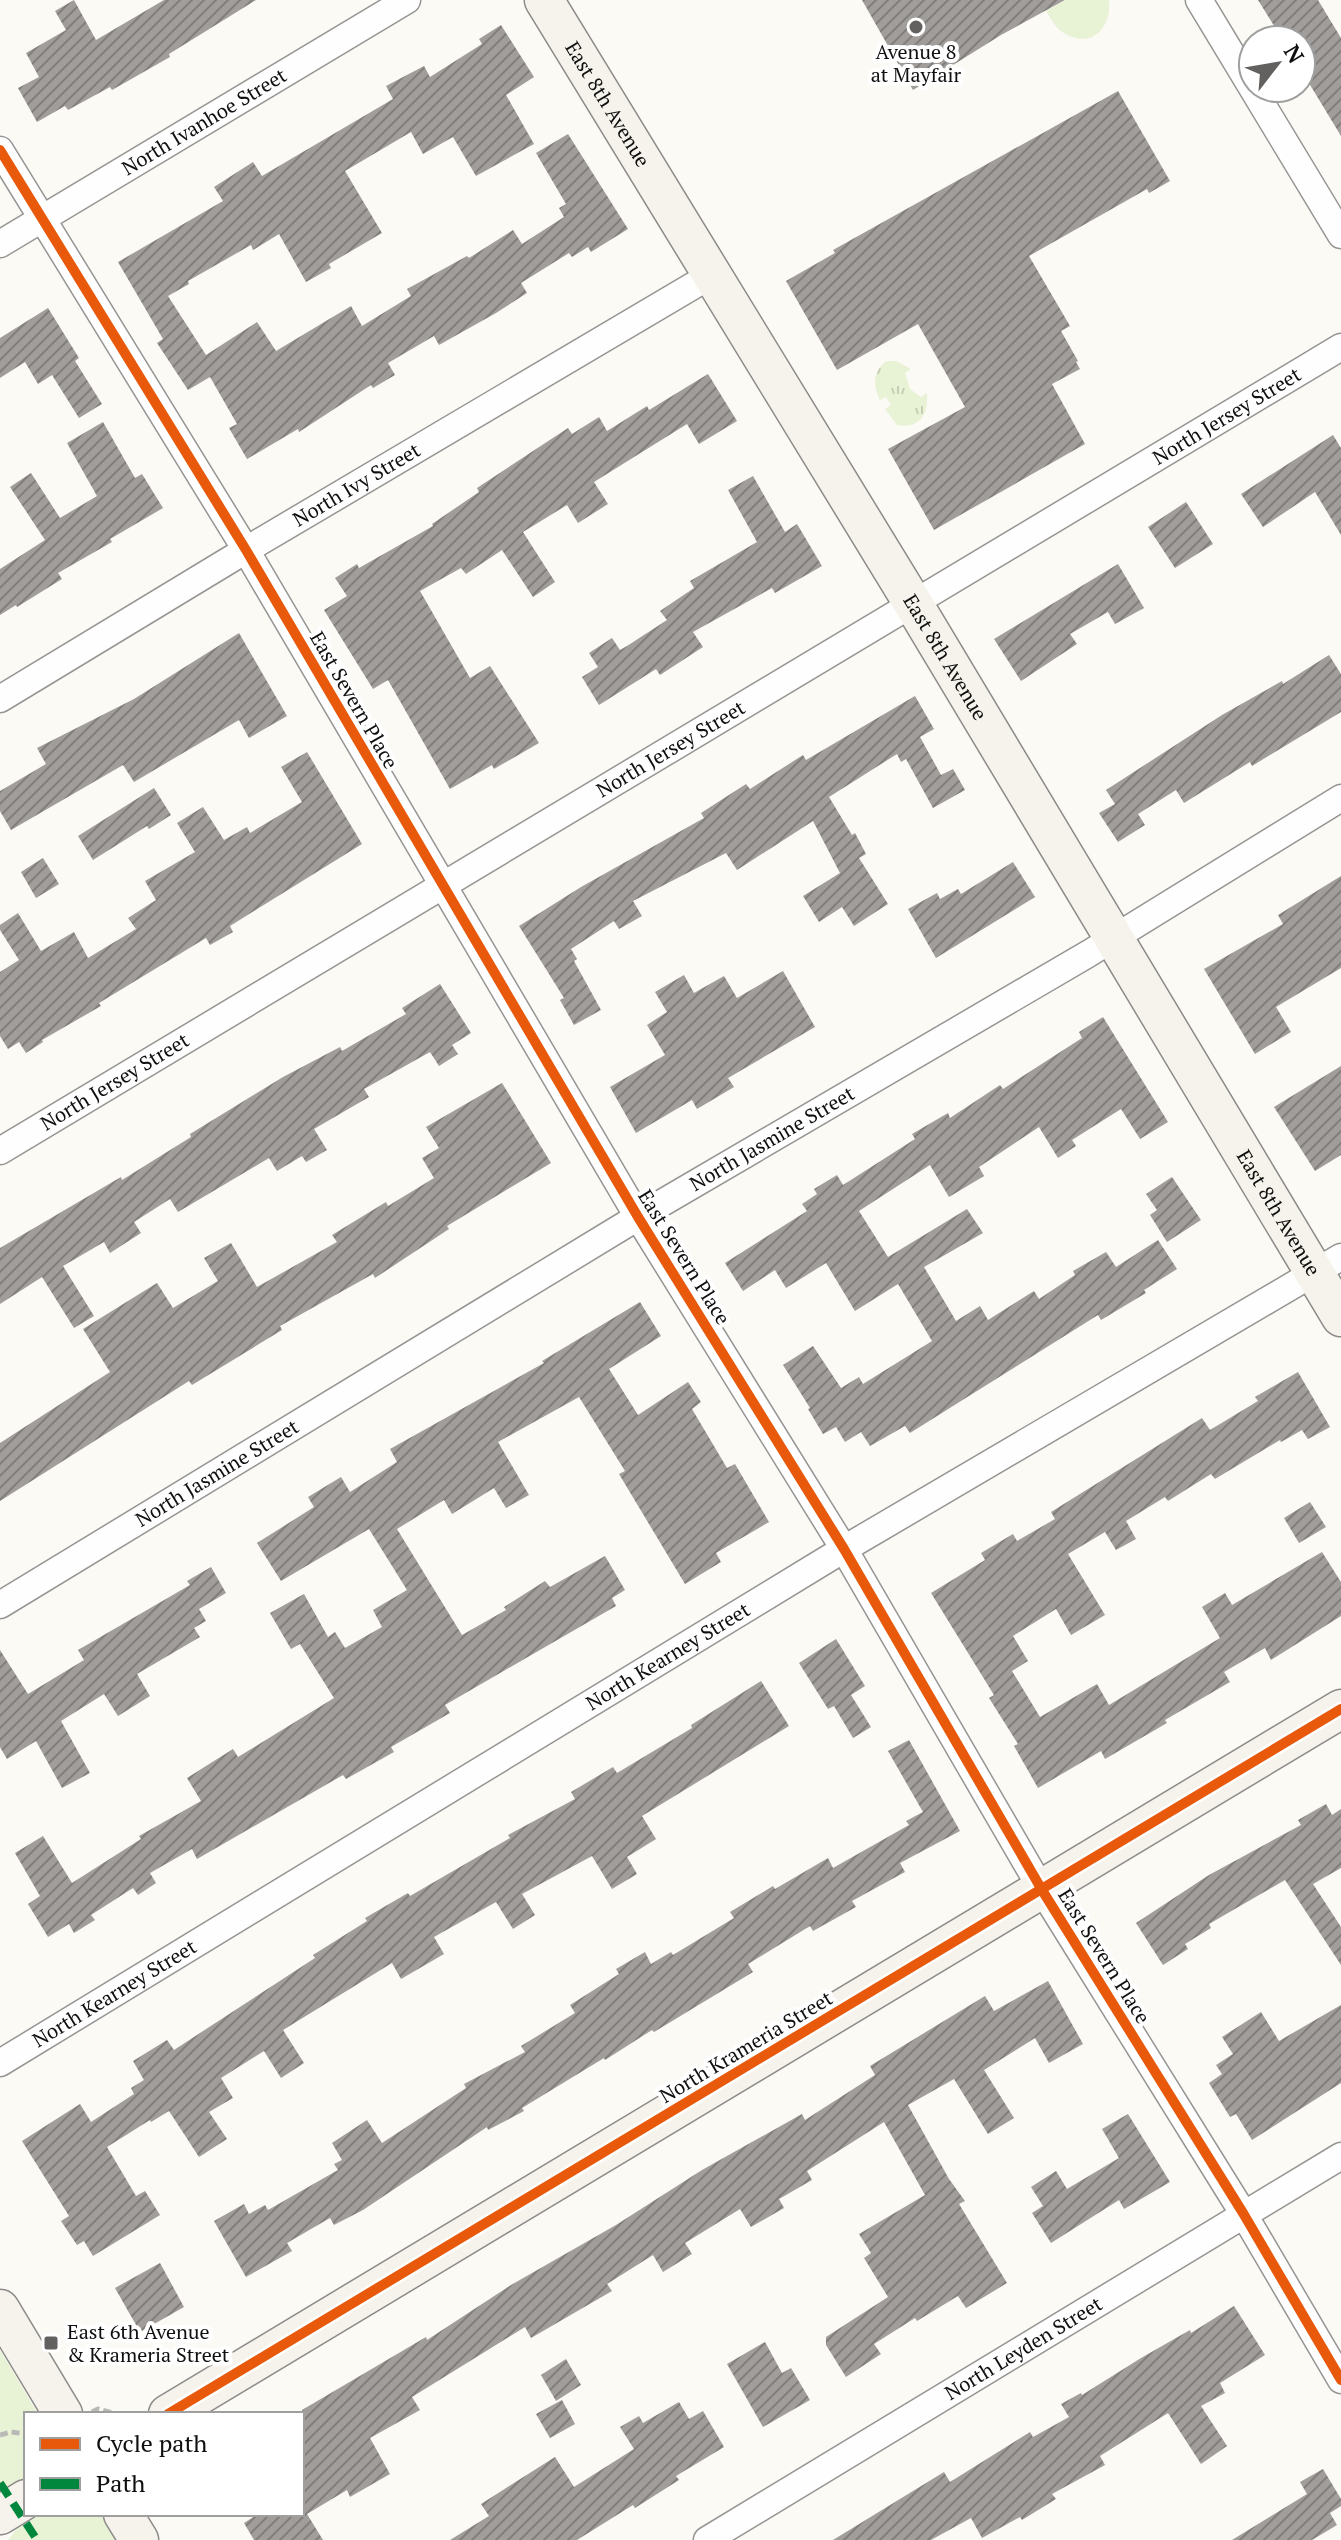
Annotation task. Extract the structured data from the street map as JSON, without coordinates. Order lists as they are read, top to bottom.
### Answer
{
  "streets": {
    "street": [
      "East 8th Avenue",
      "North Ivanhoe Street",
      "North Jersey Street",
      "North Ivy Street",
      "East Severn Place",
      "North Jasmine Street",
      "North Kearney Street",
      "North Krameria Street",
      "North Leyden Street"
    ]
  },
  "crossings": [
    ["East 8th Avenue", "North Jersey Street"],
    ["East 8th Avenue", "North Ivy Street"],
    ["East 8th Avenue", "North Jasmine Street"],
    ["East 8th Avenue", "North Kearney Street"],
    ["North Ivanhoe Street", "East Severn Place"],
    ["North Jersey Street", "East Severn Place"],
    ["North Ivy Street", "East Severn Place"],
    ["East Severn Place", "North Jasmine Street"],
    ["East Severn Place", "North Kearney Street"],
    ["East Severn Place", "North Krameria Street"],
    ["East Severn Place", "North Leyden Street"]
  ],
  "places": {
    "other": ["Avenue 8 at Mayfair"],
    "transit": ["East 6th Avenue & Krameria Street"]
  },
  "legend": ["Cycle path", "Path"],
  "north": "top right"
}
